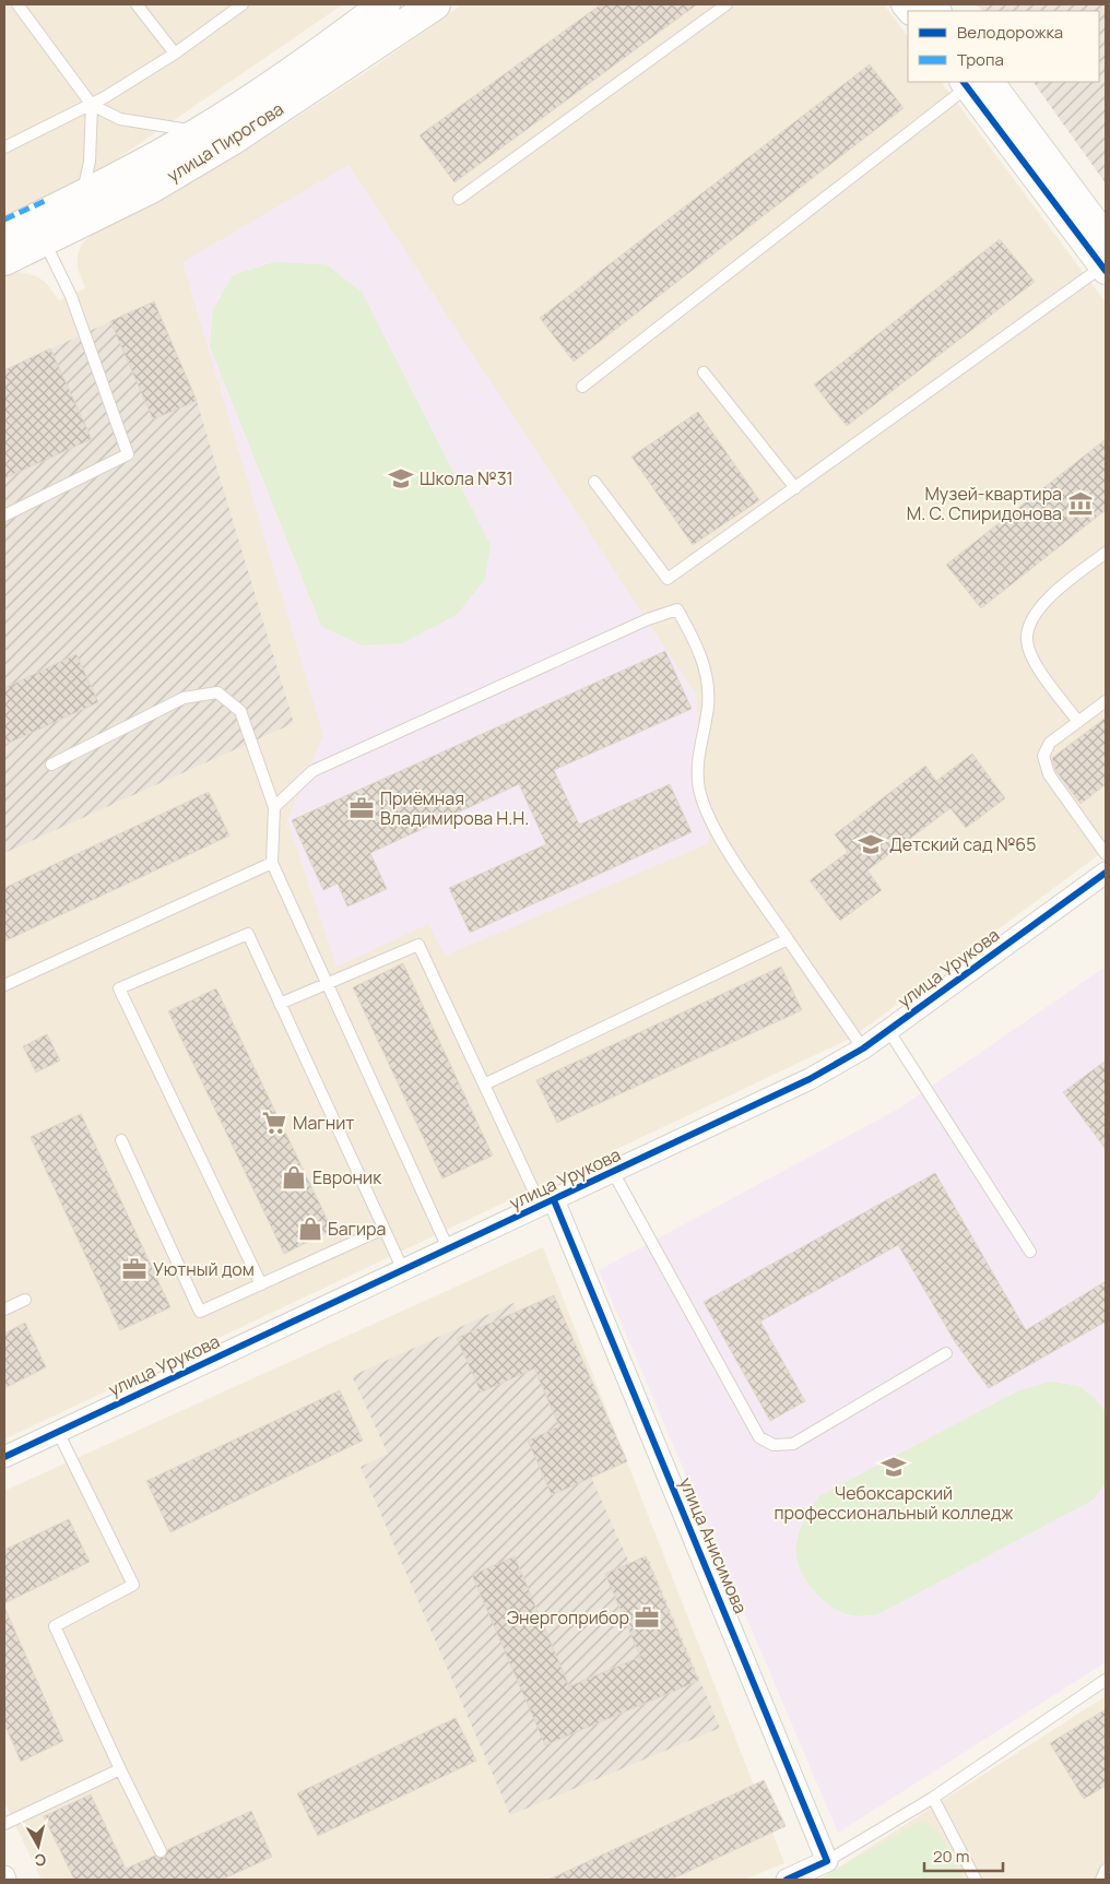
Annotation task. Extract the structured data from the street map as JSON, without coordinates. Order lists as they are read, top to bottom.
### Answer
{
  "streets": {
    "main road": ["улица Пирогова"],
    "street": ["улица Урукова", "улица Анисимова"]
  },
  "crossings": [
    ["улица Урукова", "улица Анисимова"]
  ],
  "places": {
    "school or university": ["Школа №31", "Детский сад №65", "Чебоксарский профессиональный колледж"],
    "museum": ["Музей-квартира М. С. Спиридонова"],
    "office": ["Приёмная Владимирова Н.Н.", "Уютный дом", "Энергоприбор"],
    "supermarket": ["Магнит"],
    "shop": ["Евроник", "Багира"]
  },
  "legend": ["Велодорожка", "Тропа"],
  "scale_bar": "20 m",
  "north": "bottom"
}
